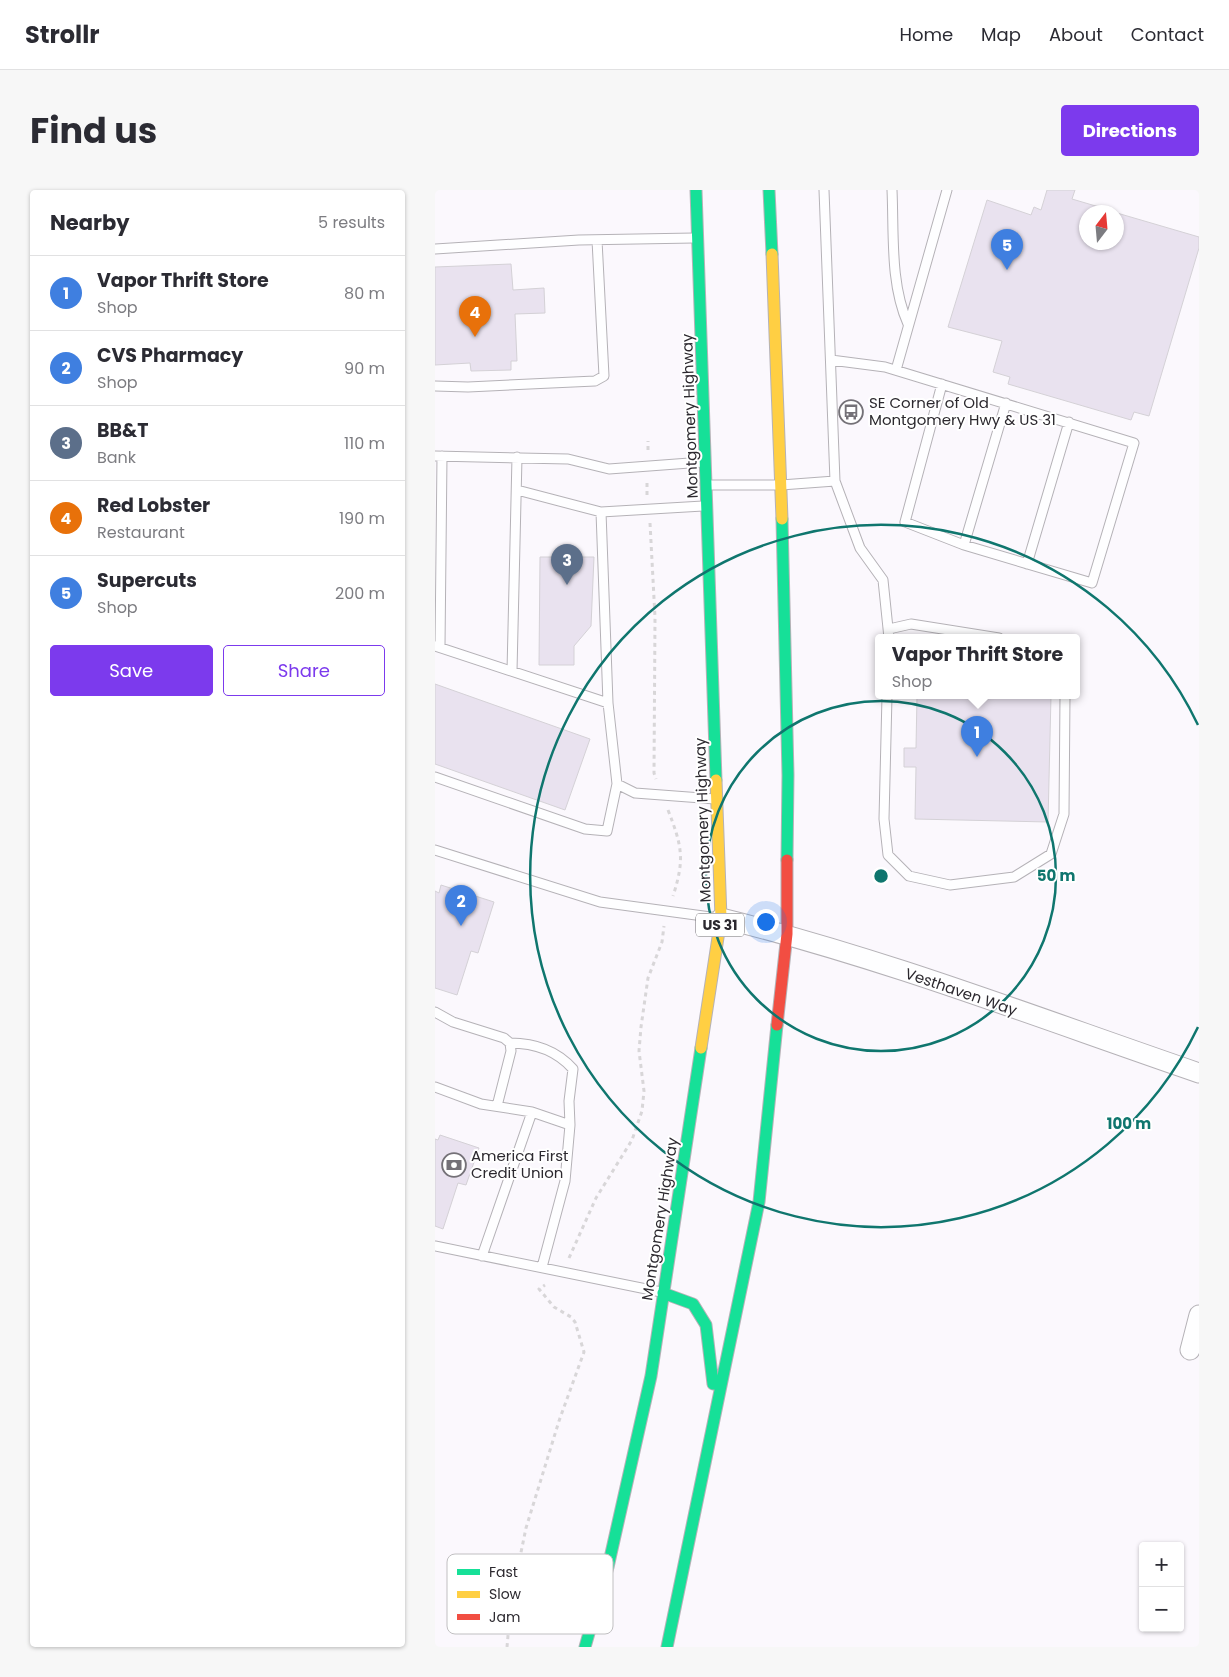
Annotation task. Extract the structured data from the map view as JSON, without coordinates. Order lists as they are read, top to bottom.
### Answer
{
  "streets": {
    "main road": ["Montgomery Highway", "US 31"],
    "street": ["Vesthaven Way"]
  },
  "crossings": [
    ["Montgomery Highway", "Vesthaven Way"]
  ],
  "places": {
    "bus stop": ["SE Corner of Old Montgomery Hwy & US 31"],
    "bank": ["America First Credit Union"]
  },
  "legend": ["Fast", "Slow", "Jam"],
  "north": "top",
  "page": {
    "header": "Strollr",
    "nav": [
      "Home",
      "Map",
      "About",
      "Contact"
    ],
    "title": "Find us",
    "buttons": [
      "Directions",
      ["Save", "Share"]
    ],
    "heading": ["Nearby", "5 results"],
    "pins": [
      "5",
      "4",
      "3",
      "1",
      "2"
    ],
    "list": [
      {
        "mark": "1",
        "name": "Vapor Thrift Store",
        "note": "Shop",
        "value": "80 m"
      },
      {
        "mark": "2",
        "name": "CVS Pharmacy",
        "note": "Shop",
        "value": "90 m"
      },
      {
        "mark": "3",
        "name": "BB&T",
        "note": "Bank",
        "value": "110 m"
      },
      {
        "mark": "4",
        "name": "Red Lobster",
        "note": "Restaurant",
        "value": "190 m"
      },
      {
        "mark": "5",
        "name": "Supercuts",
        "note": "Shop",
        "value": "200 m"
      }
    ],
    "popup": ["Vapor Thrift Store", "Shop"],
    "map_buttons": ["+", "−"]
  },
  "rings": ["50 m", "100 m"]
}
